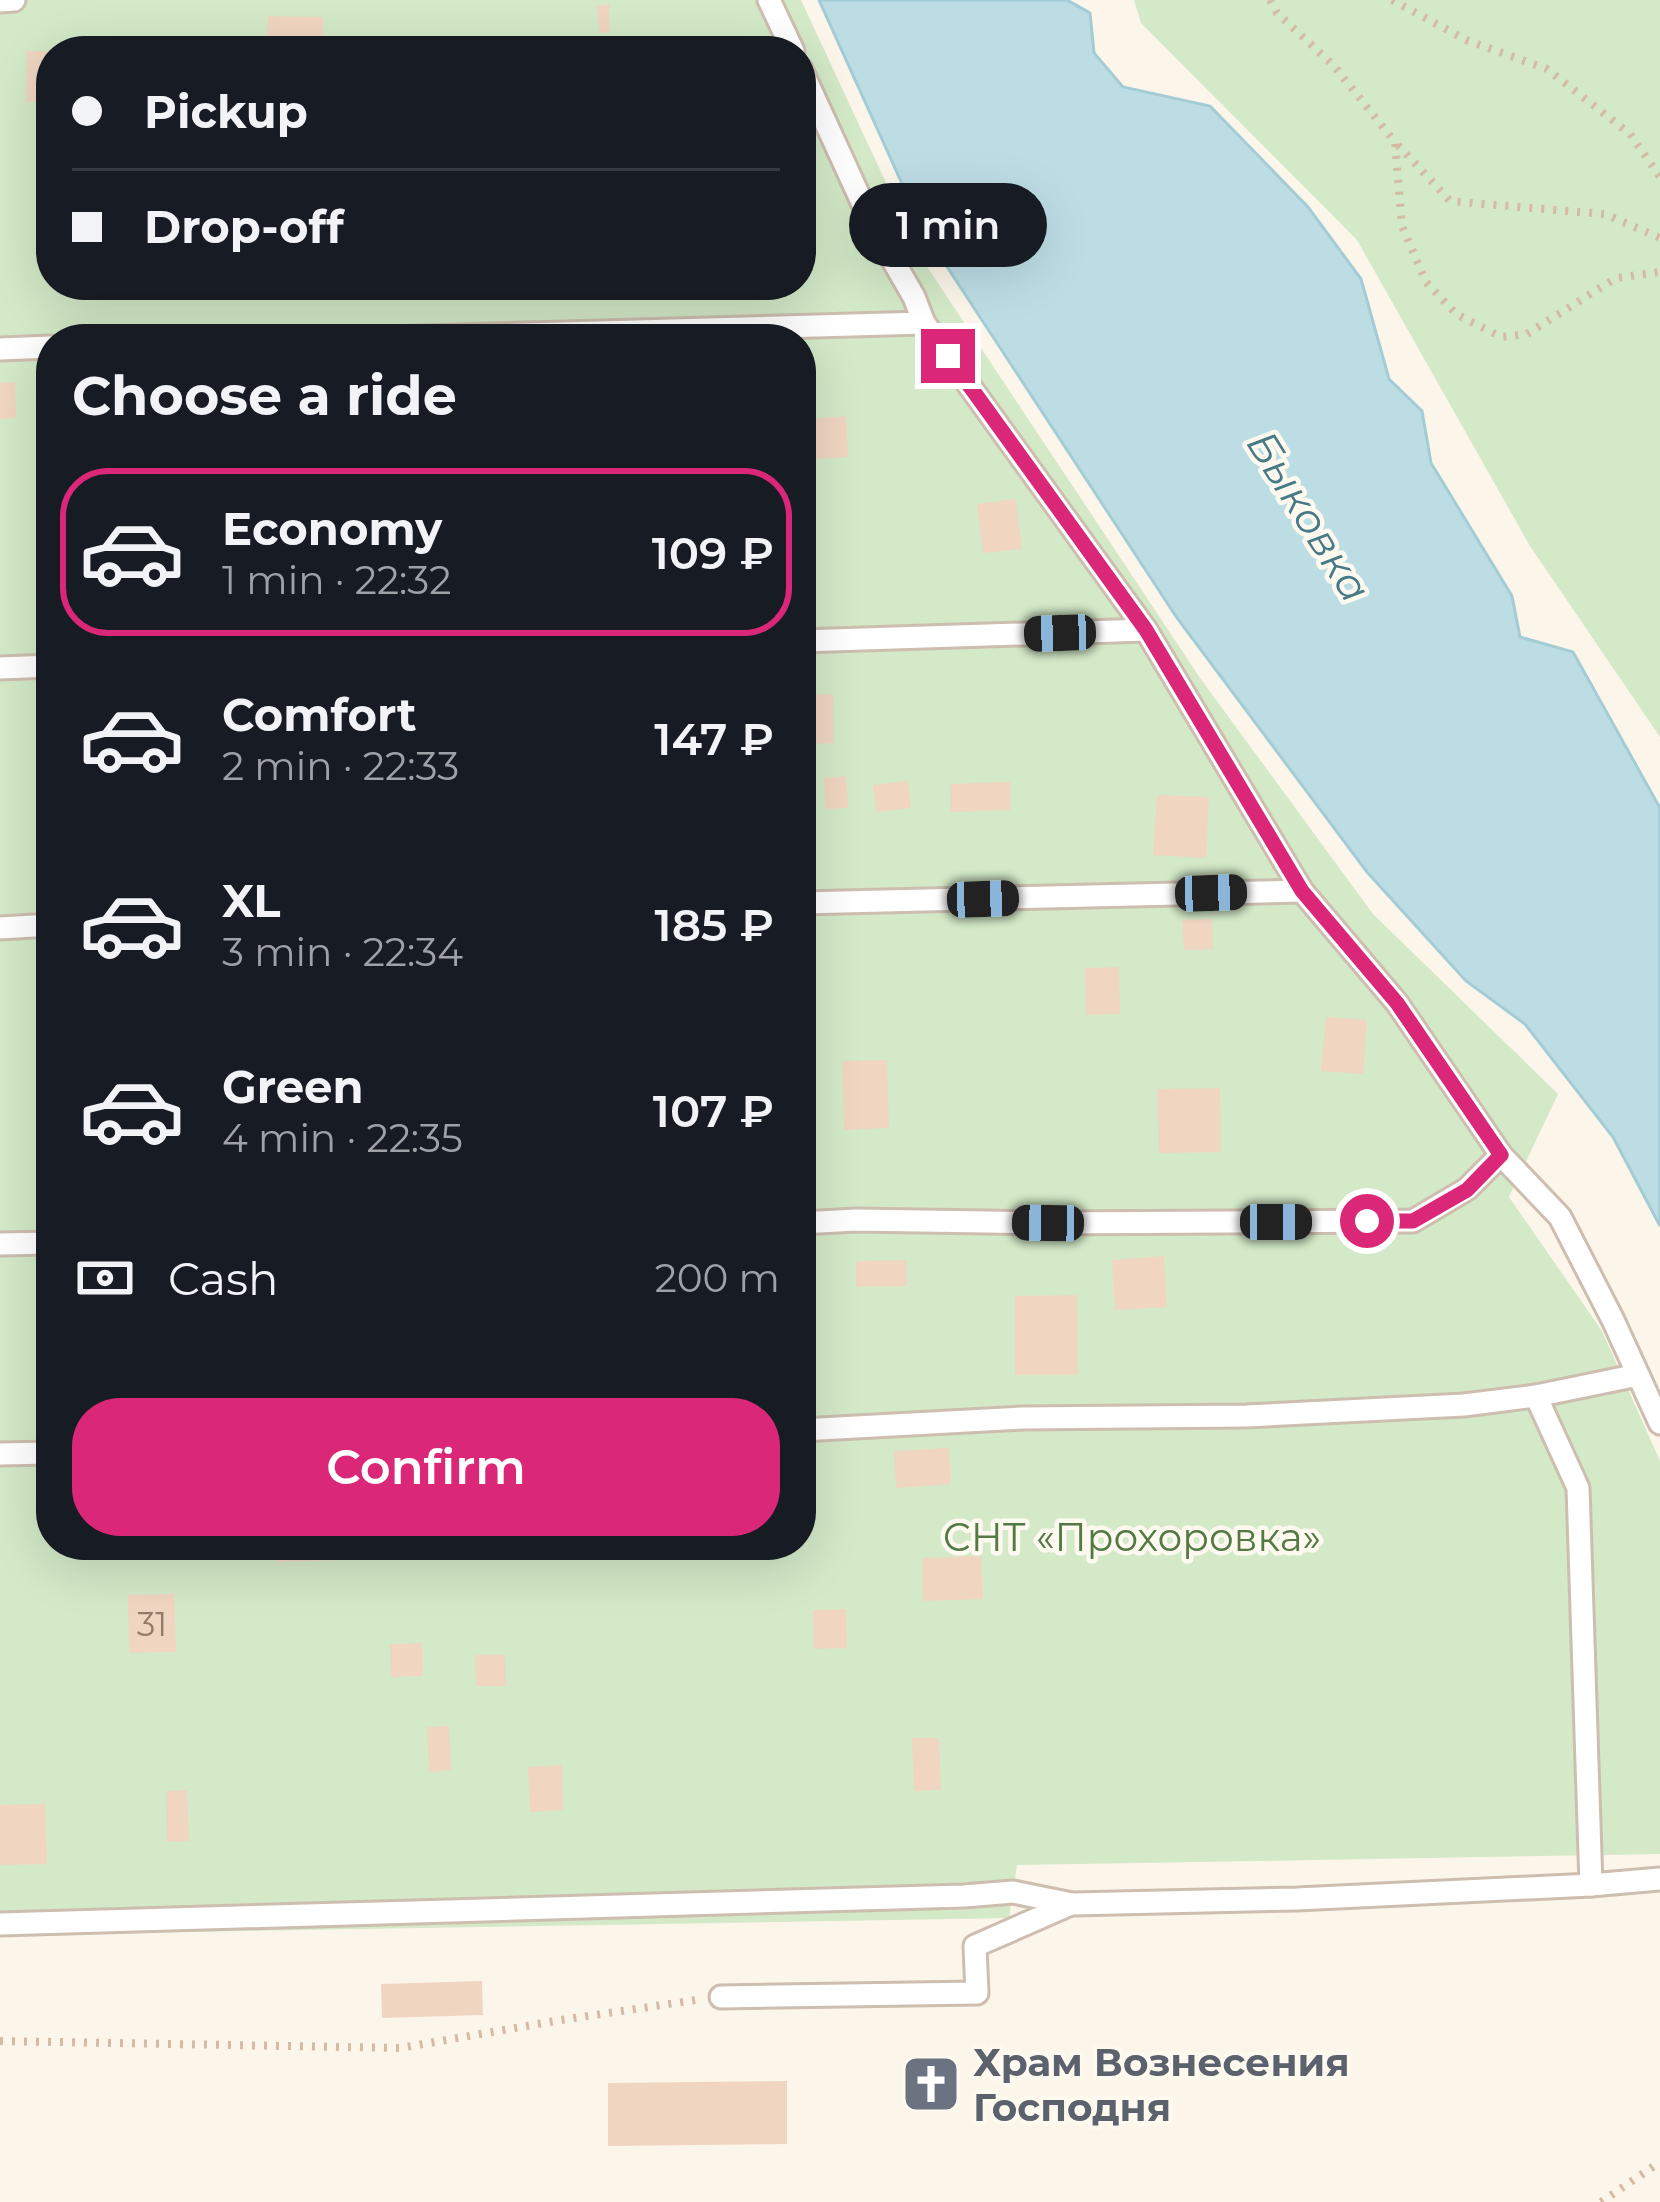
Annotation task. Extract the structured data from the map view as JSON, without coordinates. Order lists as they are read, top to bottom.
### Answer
{
  "water": ["Быковка"],
  "parks": ["СНТ «Прохоровка»"],
  "places": {
    "church": ["Храм Вознесения Господня"]
  },
  "house_numbers": ["31"],
  "page": {
    "banner": ["Pickup", "Drop-off"],
    "bubble": "1 min",
    "heading": "Choose a ride",
    "list": [
      {
        "name": "Economy",
        "note": "1 min · 22:32",
        "value": "109 ₽"
      },
      {
        "name": "Comfort",
        "note": "2 min · 22:33",
        "value": "147 ₽"
      },
      {
        "name": "XL",
        "note": "3 min · 22:34",
        "value": "185 ₽"
      },
      {
        "name": "Green",
        "note": "4 min · 22:35",
        "value": "107 ₽"
      }
    ],
    "pay": ["Cash", "200 m"],
    "buttons": "Confirm"
  }
}
